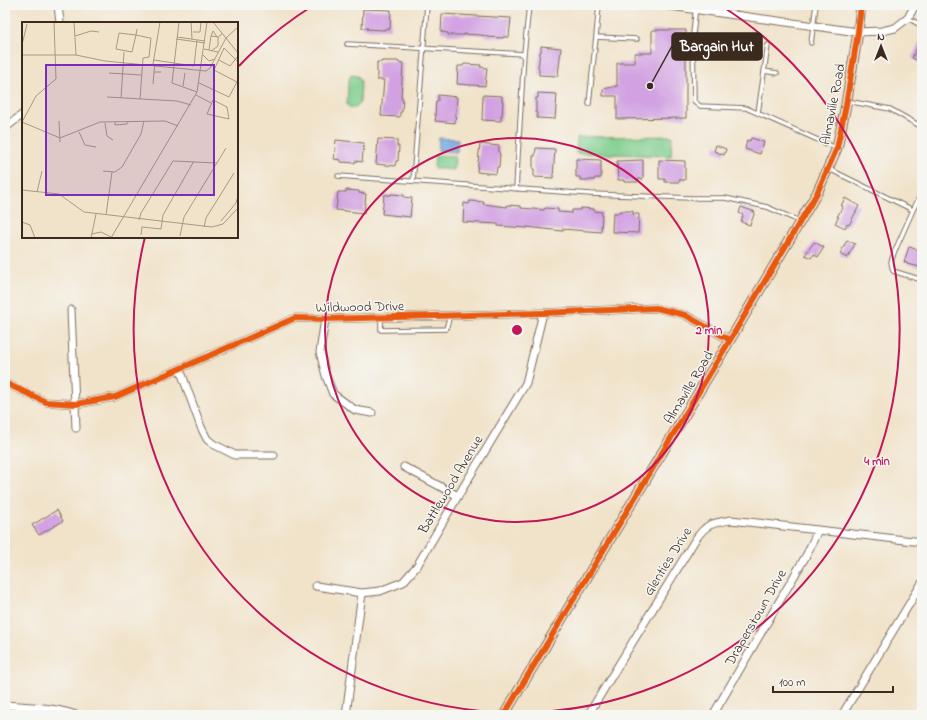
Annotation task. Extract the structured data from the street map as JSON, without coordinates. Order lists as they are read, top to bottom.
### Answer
{
  "streets": {
    "street": [
      "Almaville Road",
      "Wildwood Drive",
      "Battlewood Avenue",
      "Glenties Drive",
      "Draperstown Drive"
    ]
  },
  "crossings": [
    ["Almaville Road", "Wildwood Drive"],
    ["Wildwood Drive", "Battlewood Avenue"],
    ["Glenties Drive", "Draperstown Drive"]
  ],
  "places": ["Bargain Hut"],
  "scale_bar": "100 m",
  "north": "top",
  "rings": ["2 min", "4 min"]
}
